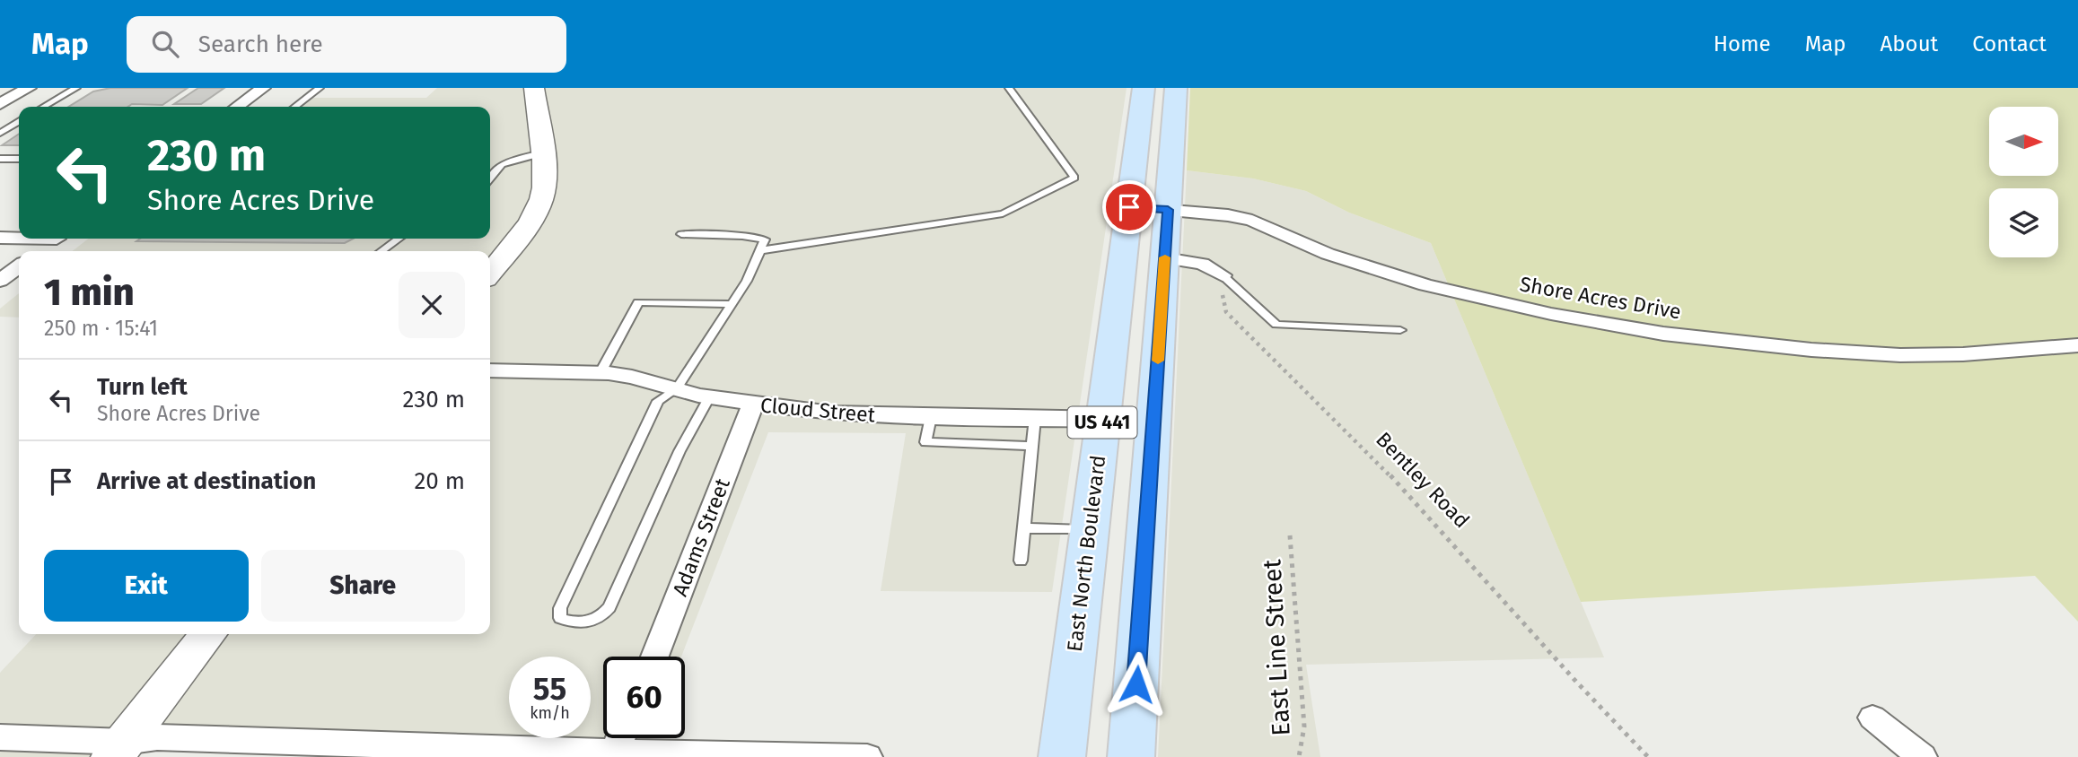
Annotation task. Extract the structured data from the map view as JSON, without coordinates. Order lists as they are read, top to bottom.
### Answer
{
  "streets": {
    "main road": ["US 441", "East North Boulevard"],
    "street": ["Shore Acres Drive", "Cloud Street", "Adams Street"],
    "path": ["Bentley Road", "East Line Street"]
  },
  "crossings": [
    ["Shore Acres Drive", "US 441"],
    ["Shore Acres Drive", "East North Boulevard"],
    ["Cloud Street", "US 441"],
    ["Cloud Street", "Adams Street"],
    ["Cloud Street", "East North Boulevard"]
  ],
  "north": "right",
  "page": {
    "header": "Map",
    "search": "Search here",
    "nav": [
      "Home",
      "Map",
      "About",
      "Contact"
    ],
    "turn": ["230 m", "Shore Acres Drive"],
    "heading": ["1 min", "250 m · 15:41"],
    "list": [
      {
        "name": "Turn left",
        "note": "Shore Acres Drive",
        "value": "230 m"
      },
      {
        "name": "Arrive at destination",
        "value": "20 m"
      }
    ],
    "buttons": ["Exit", "Share"],
    "speed": "55 km/h",
    "limit": "60"
  }
}
